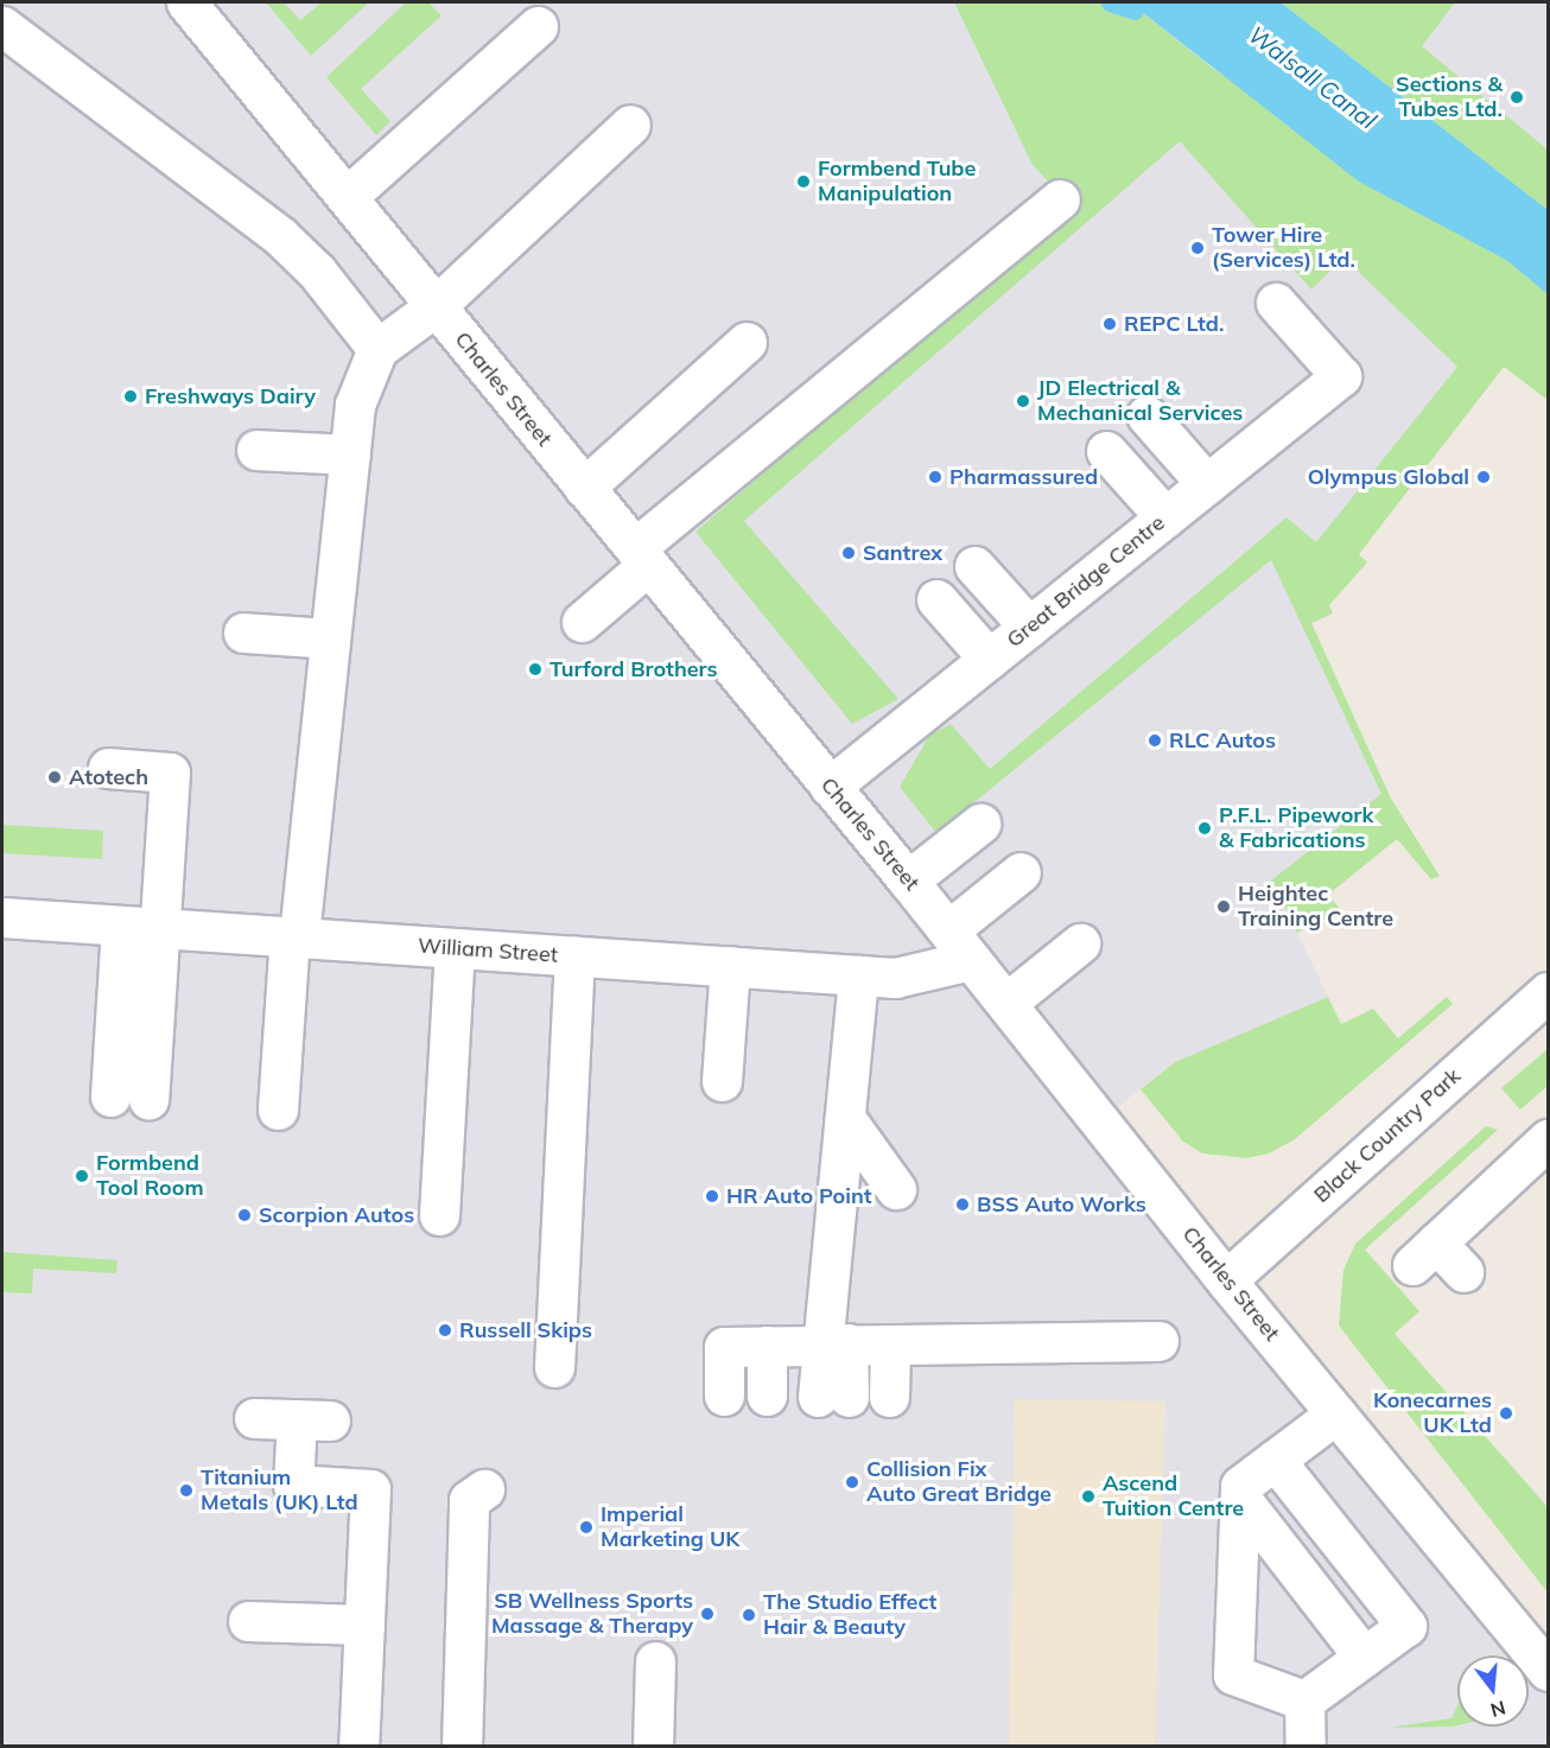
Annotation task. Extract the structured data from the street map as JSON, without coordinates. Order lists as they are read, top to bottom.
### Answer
{
  "streets": {
    "street": [
      "Charles Street",
      "Great Bridge Centre",
      "William Street",
      "Black Country Park"
    ]
  },
  "crossings": [
    ["Charles Street", "Great Bridge Centre"],
    ["Charles Street", "William Street"],
    ["Charles Street", "Black Country Park"]
  ],
  "water": ["Walsall Canal"],
  "places": [
    "Sections & Tubes Ltd.",
    "Formbend Tube Manipulation",
    "Tower Hire (Services) Ltd.",
    "REPC Ltd.",
    "Freshways Dairy",
    "JD Electrical & Mechanical Services",
    "Pharmassured",
    "Olympus Global",
    "Santrex",
    "Turford Brothers",
    "RLC Autos",
    "Atotech",
    "P.F.L. Pipework & Fabrications",
    "Heightec Training Centre",
    "Formbend Tool Room",
    "HR Auto Point",
    "BSS Auto Works",
    "Scorpion Autos",
    "Russell Skips",
    "Konecarnes UK Ltd",
    "Collision Fix Auto Great Bridge",
    "Titanium Metals (UK) Ltd",
    "Ascend Tuition Centre",
    "Imperial Marketing UK",
    "SB Wellness Sports Massage & Therapy",
    "The Studio Effect Hair & Beauty"
  ],
  "north": "bottom"
}
